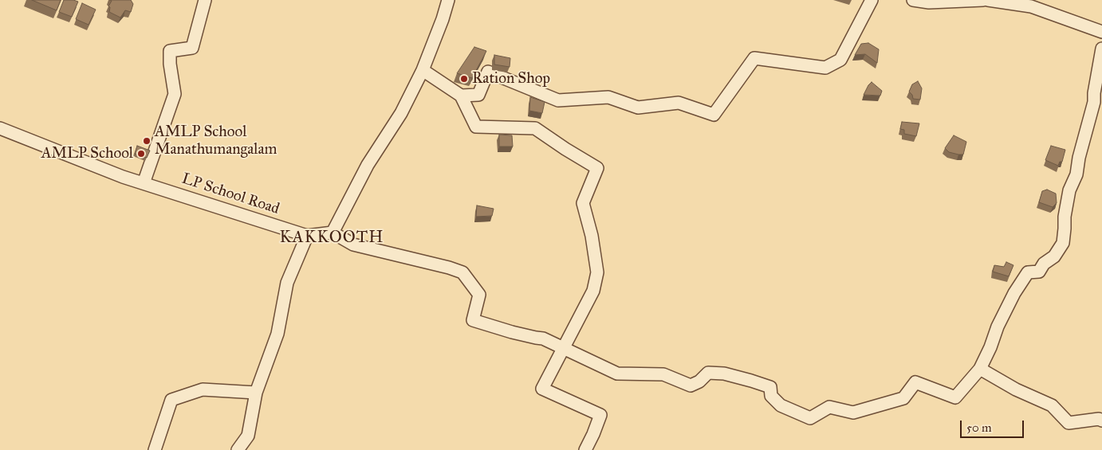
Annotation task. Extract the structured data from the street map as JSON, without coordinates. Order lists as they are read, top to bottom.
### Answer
{
  "streets": {
    "street": ["LP School Road"]
  },
  "districts": ["KAKKOOTH"],
  "places": ["Ration Shop", "AMLP School Manathumangalam", "AMLP School"],
  "scale_bar": "50 m"
}
